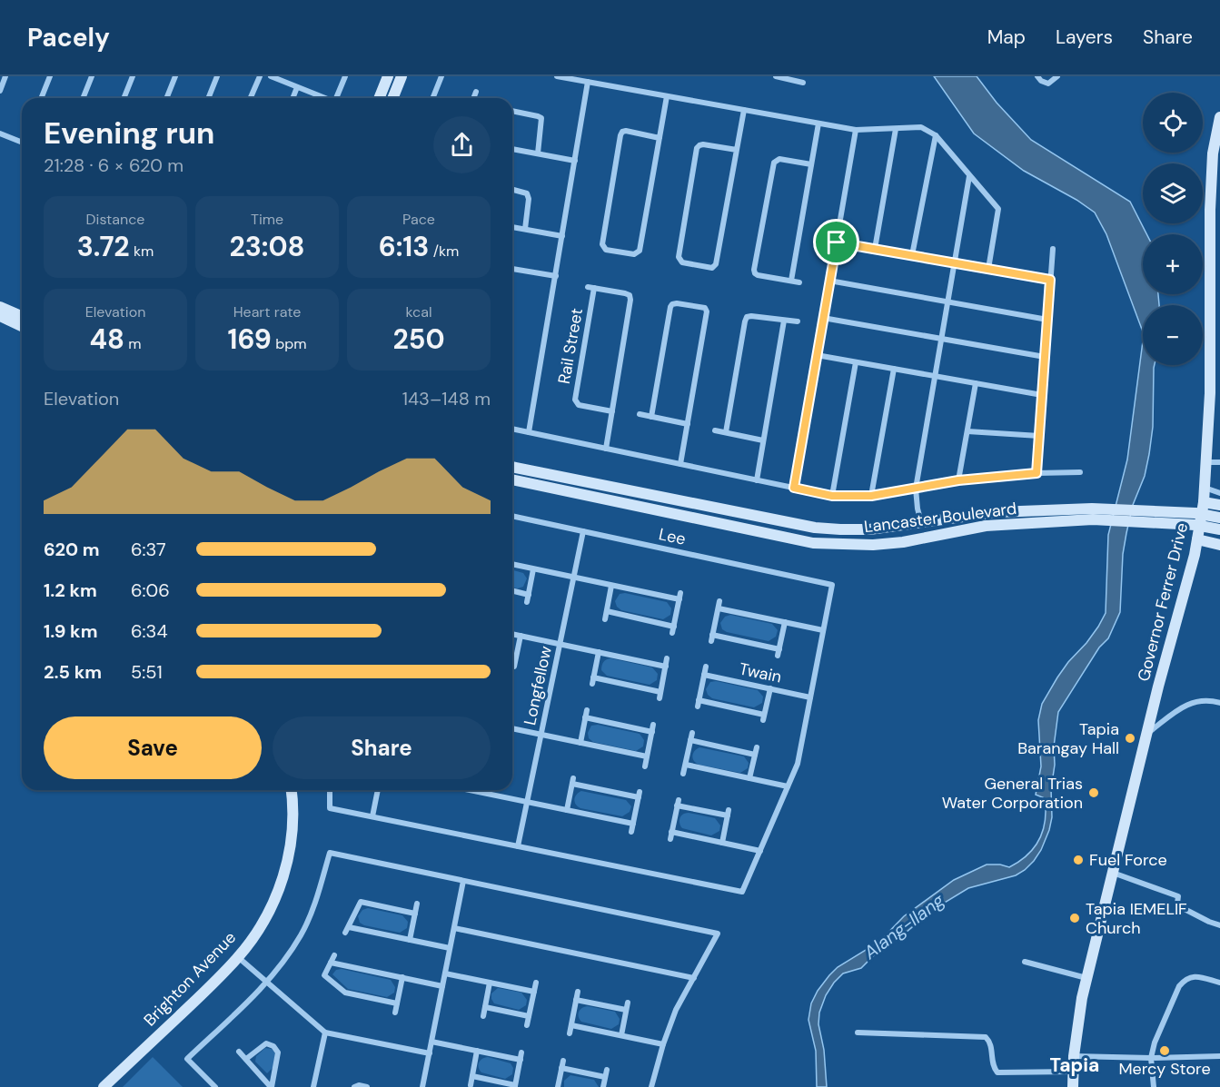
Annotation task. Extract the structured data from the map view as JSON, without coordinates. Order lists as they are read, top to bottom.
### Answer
{
  "streets": {
    "main road": ["Lancaster Boulevard", "Governor Ferrer Drive", "Brighton Avenue"],
    "street": [
      "Rail Street",
      "Lee",
      "Twain",
      "Longfellow"
    ]
  },
  "crossings": [
    ["Lee", "Longfellow"]
  ],
  "districts": ["Tapia"],
  "water": ["Alang-Ilang"],
  "places": [
    "Tapia Barangay Hall",
    "General Trias Water Corporation",
    "Fuel Force",
    "Tapia IEMELIF Church",
    "Mercy Store"
  ],
  "page": {
    "header": "Pacely",
    "nav": ["Map", "Layers", "Share"],
    "map_buttons": ["+", "−"],
    "heading": ["Evening run", "21:28 · 6 × 620 m"],
    "stats": [
      ["Distance", "3.72 km"],
      ["Time", "23:08"],
      ["Pace", "6:13 /km"],
      ["Elevation", "48 m"],
      ["Heart rate", "169 bpm"],
      ["kcal", "250"]
    ],
    "chart": ["Elevation", "143–148 m"],
    "list": [
      {
        "name": "620 m",
        "note": "6:37"
      },
      {
        "name": "1.2 km",
        "note": "6:06"
      },
      {
        "name": "1.9 km",
        "note": "6:34"
      },
      {
        "name": "2.5 km",
        "note": "5:51"
      }
    ],
    "buttons": ["Save", "Share"]
  }
}
